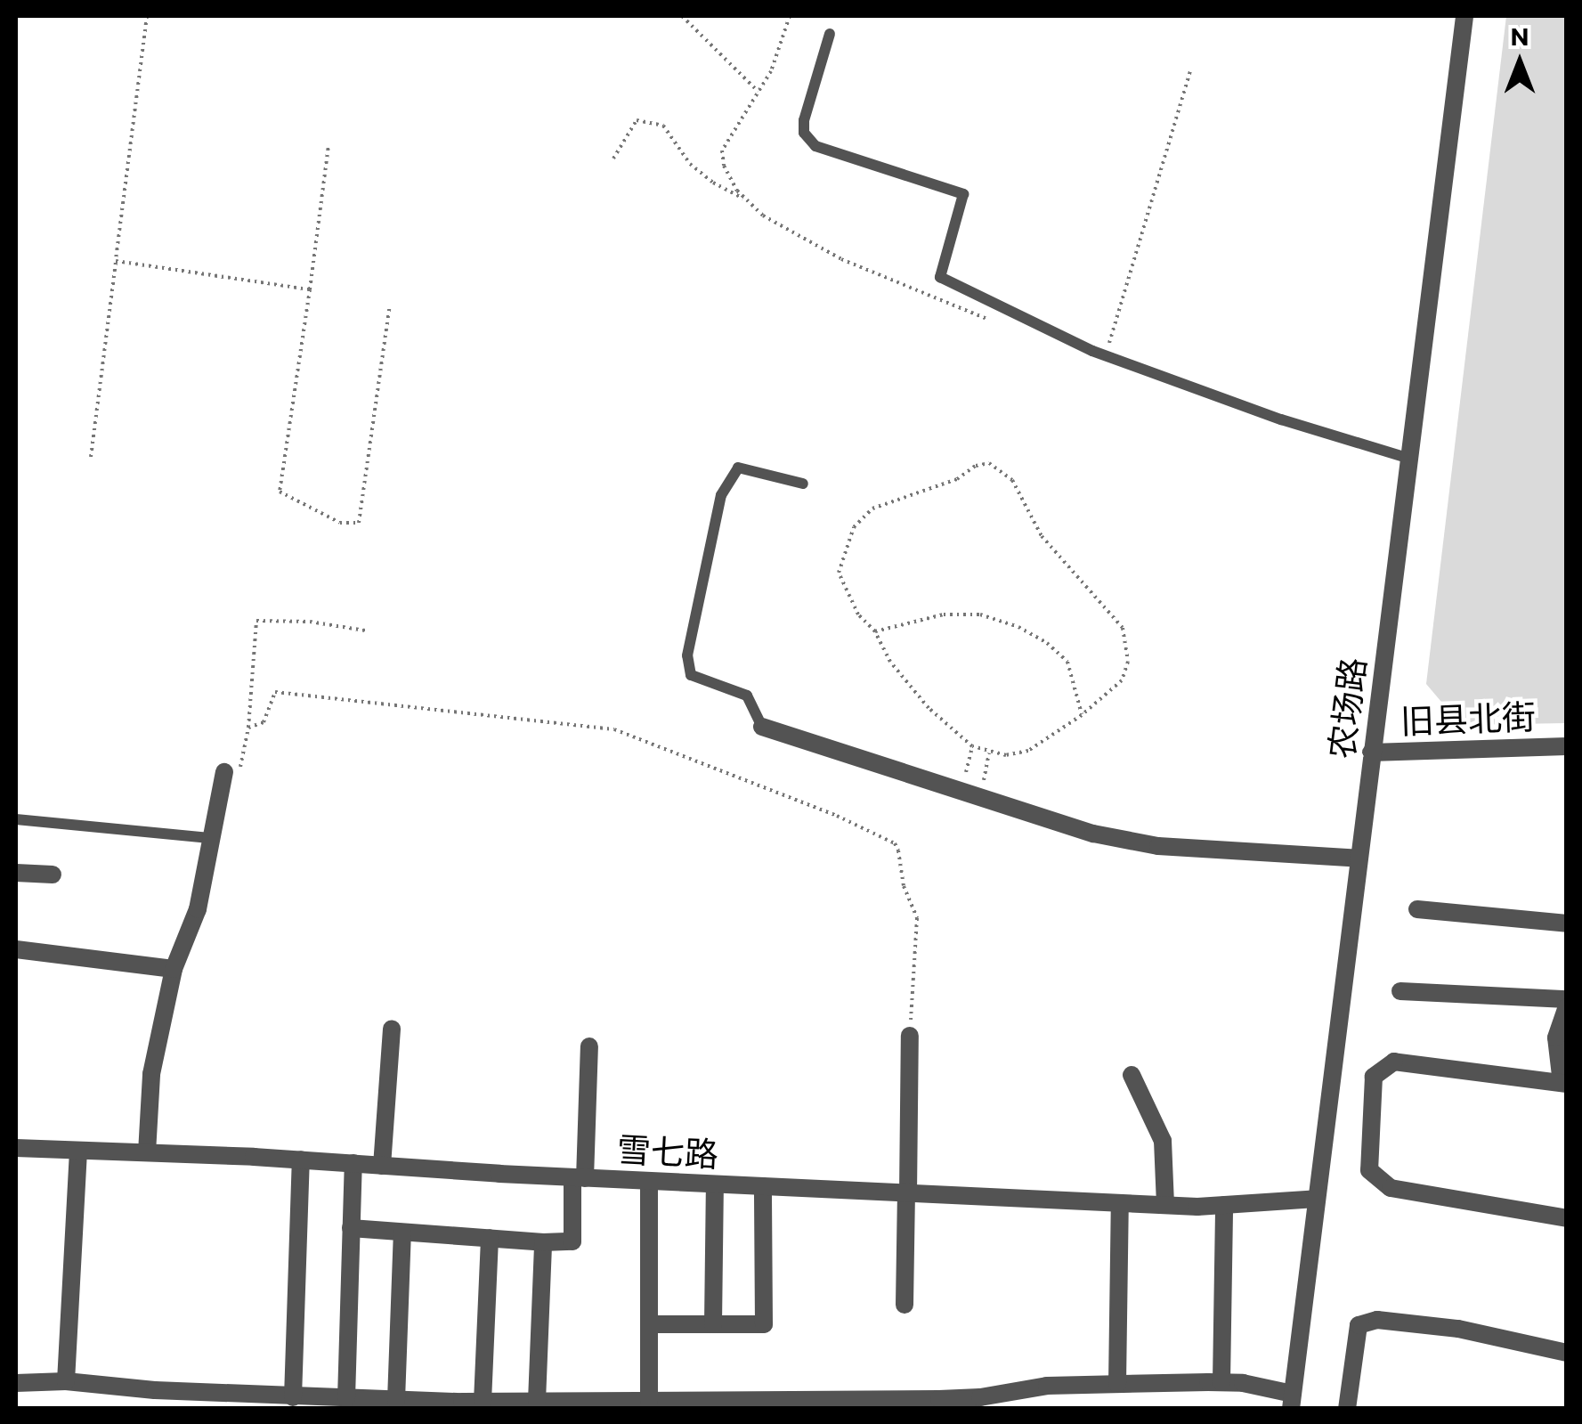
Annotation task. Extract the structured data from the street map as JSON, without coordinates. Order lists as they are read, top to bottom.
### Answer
{
  "streets": {
    "street": ["农场路", "旧县北街", "雪七路"]
  },
  "crossings": [
    ["农场路", "旧县北街"],
    ["农场路", "雪七路"]
  ],
  "north": "top"
}
